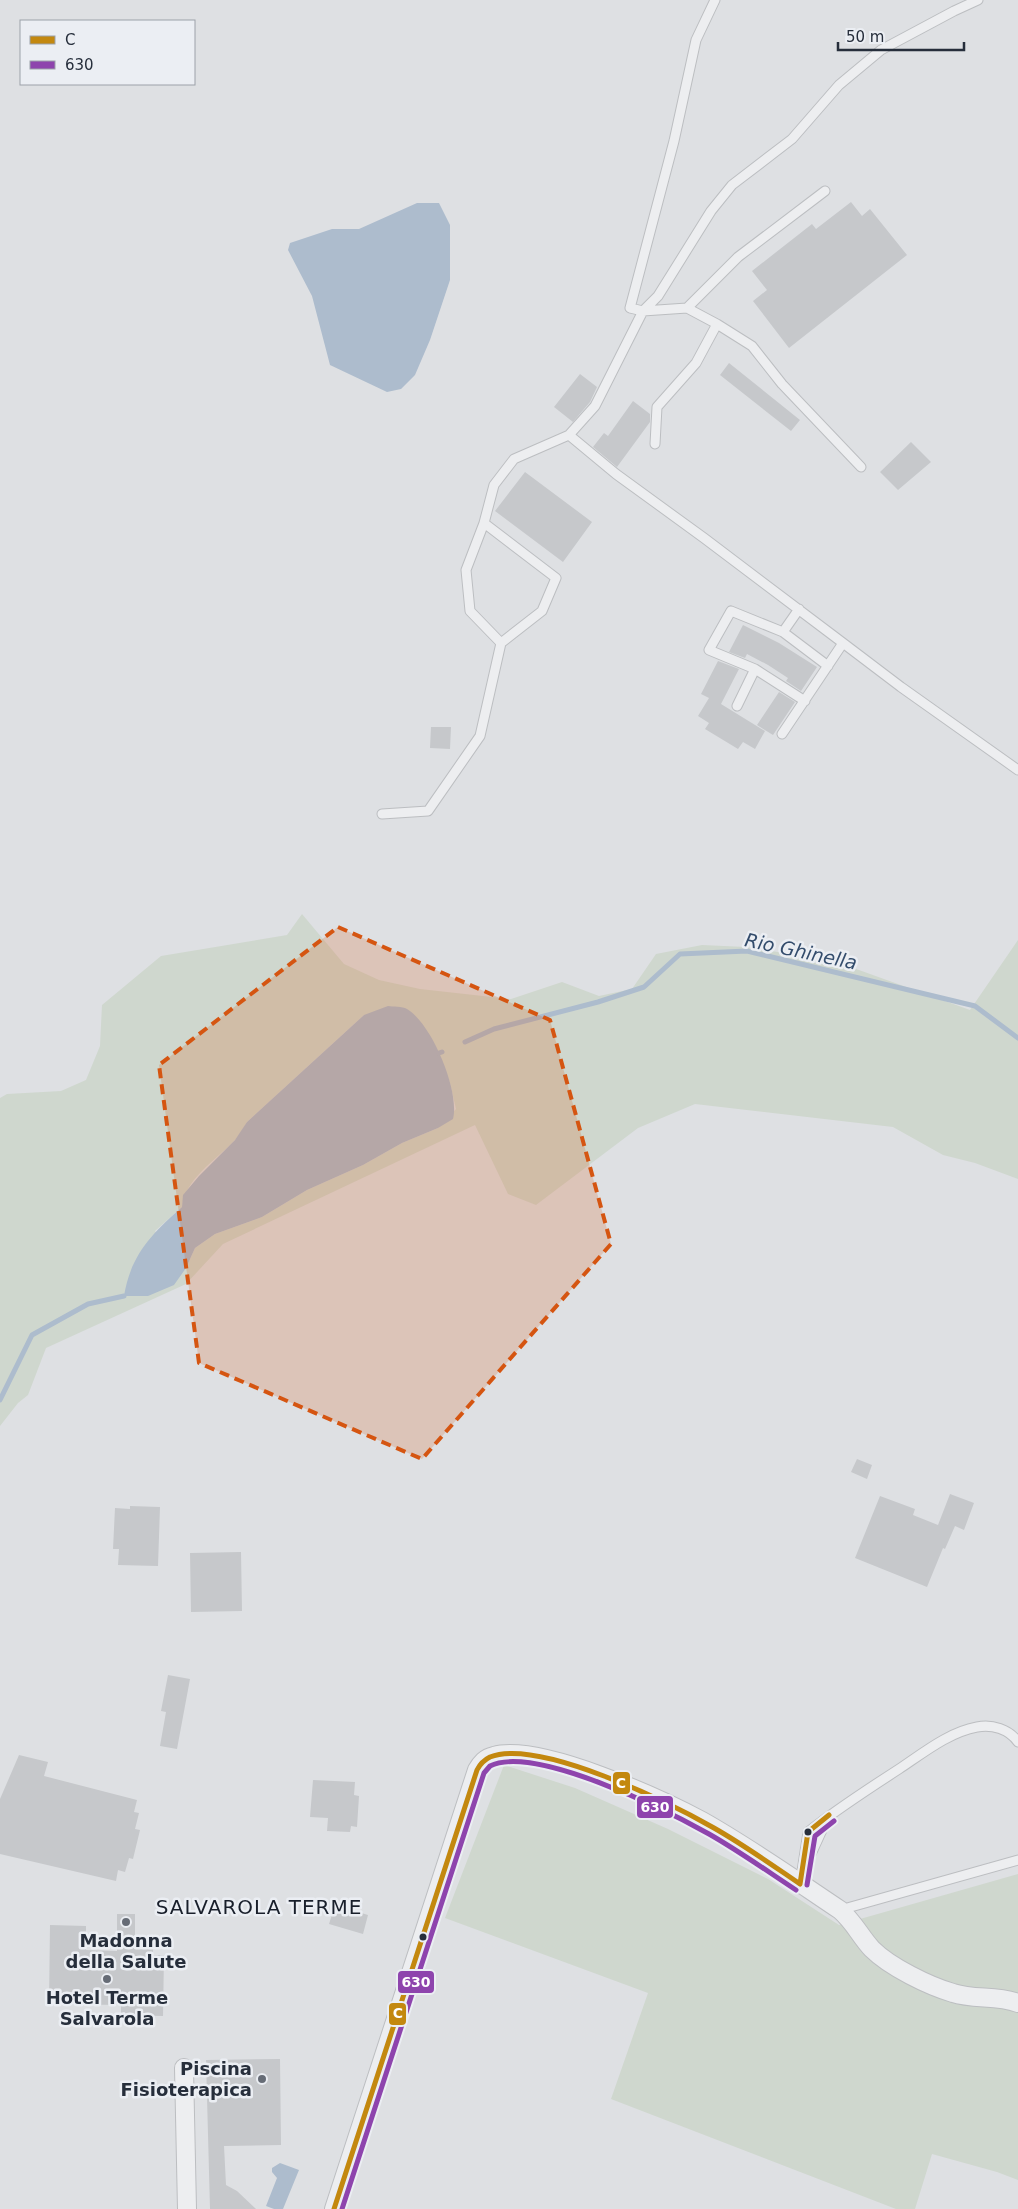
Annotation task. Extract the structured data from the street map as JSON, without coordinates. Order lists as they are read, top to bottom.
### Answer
{
  "districts": ["SALVAROLA TERME"],
  "water": ["Rio Ghinella"],
  "places": ["Madonna della Salute", "Hotel Terme Salvarola", "Piscina Fisioterapica"],
  "lines": ["transit line C", "transit line 630"],
  "legend": ["C", "630"],
  "scale_bar": "50 m"
}
